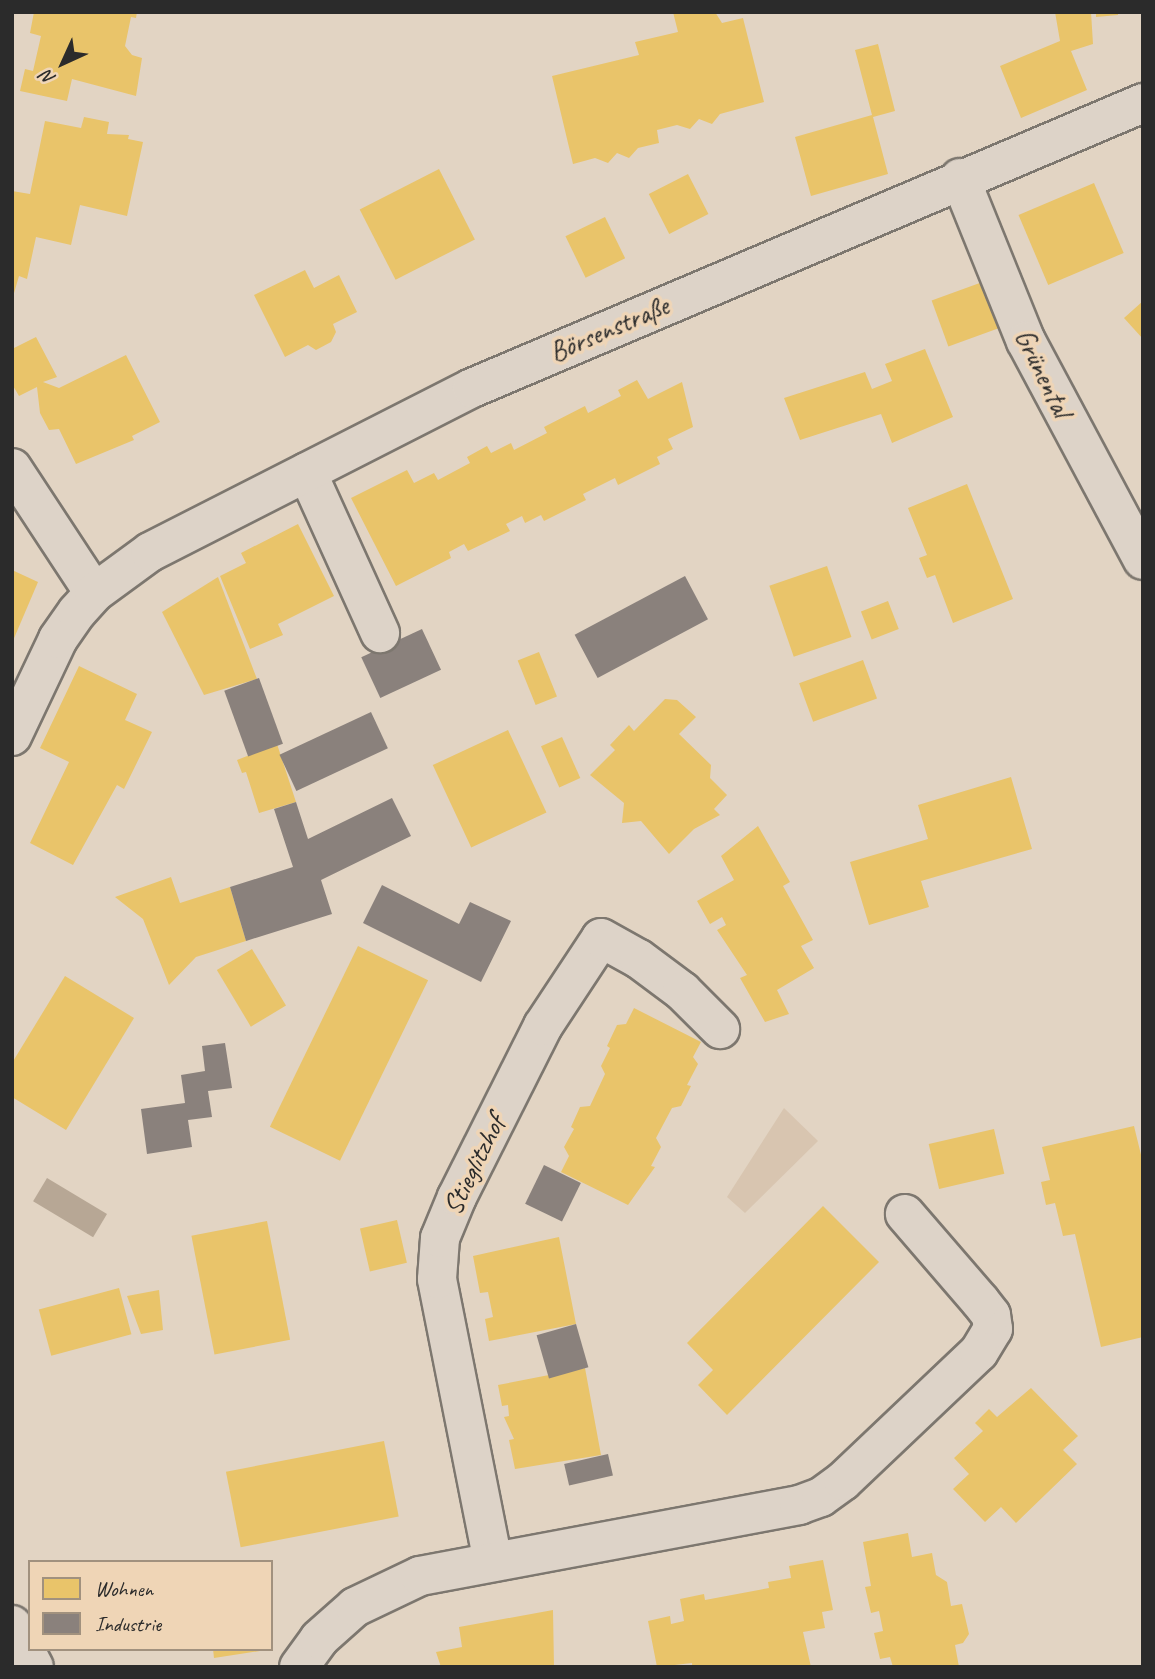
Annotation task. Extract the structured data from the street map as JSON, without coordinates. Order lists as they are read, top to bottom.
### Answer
{
  "streets": {
    "street": ["Börsenstraße", "Grünental", "Stieglitzhof"]
  },
  "crossings": [
    ["Börsenstraße", "Grünental"]
  ],
  "legend": ["Wohnen", "Industrie"],
  "north": "bottom left"
}
